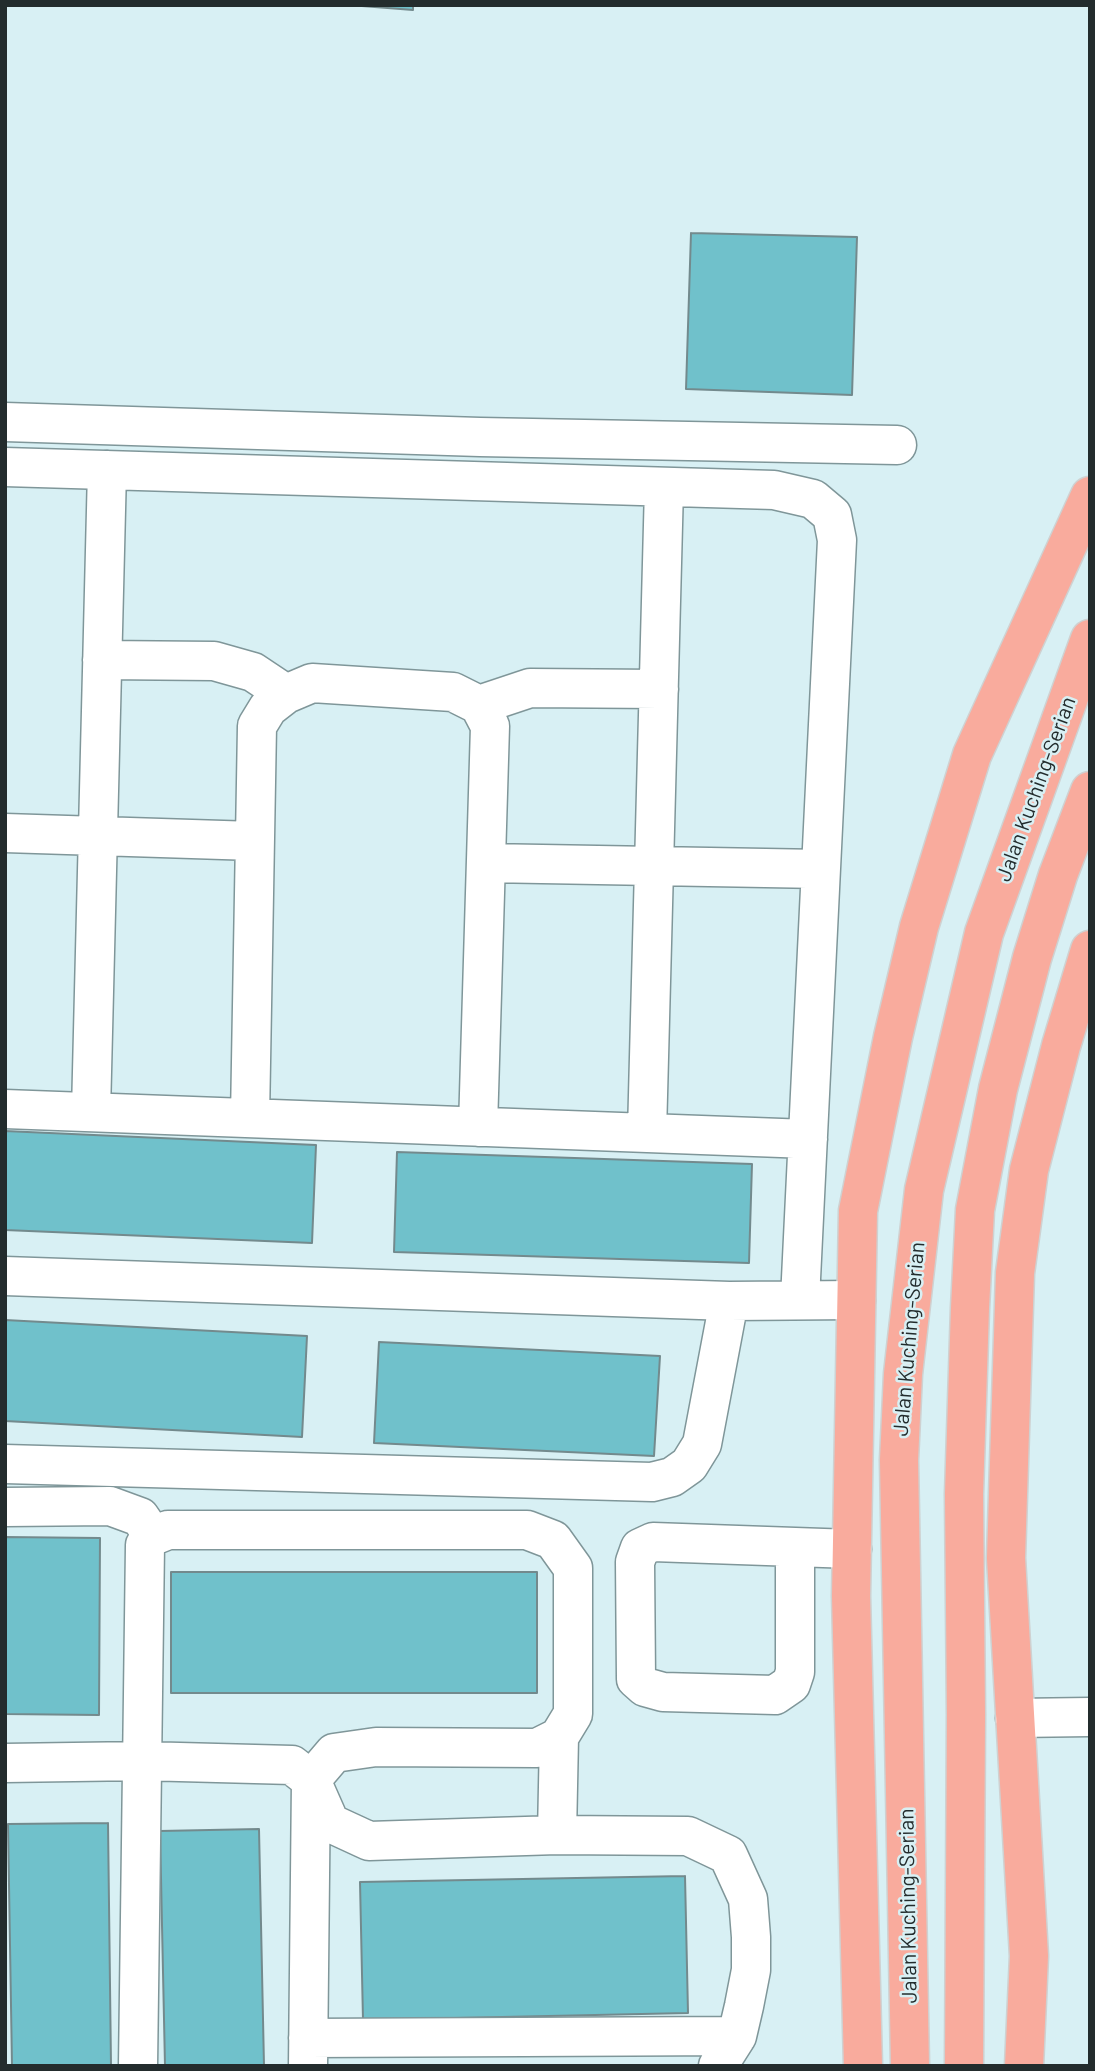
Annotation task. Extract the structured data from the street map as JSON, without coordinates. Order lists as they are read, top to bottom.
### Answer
{
  "streets": {
    "highway": ["Jalan Kuching-Serian"]
  }
}
